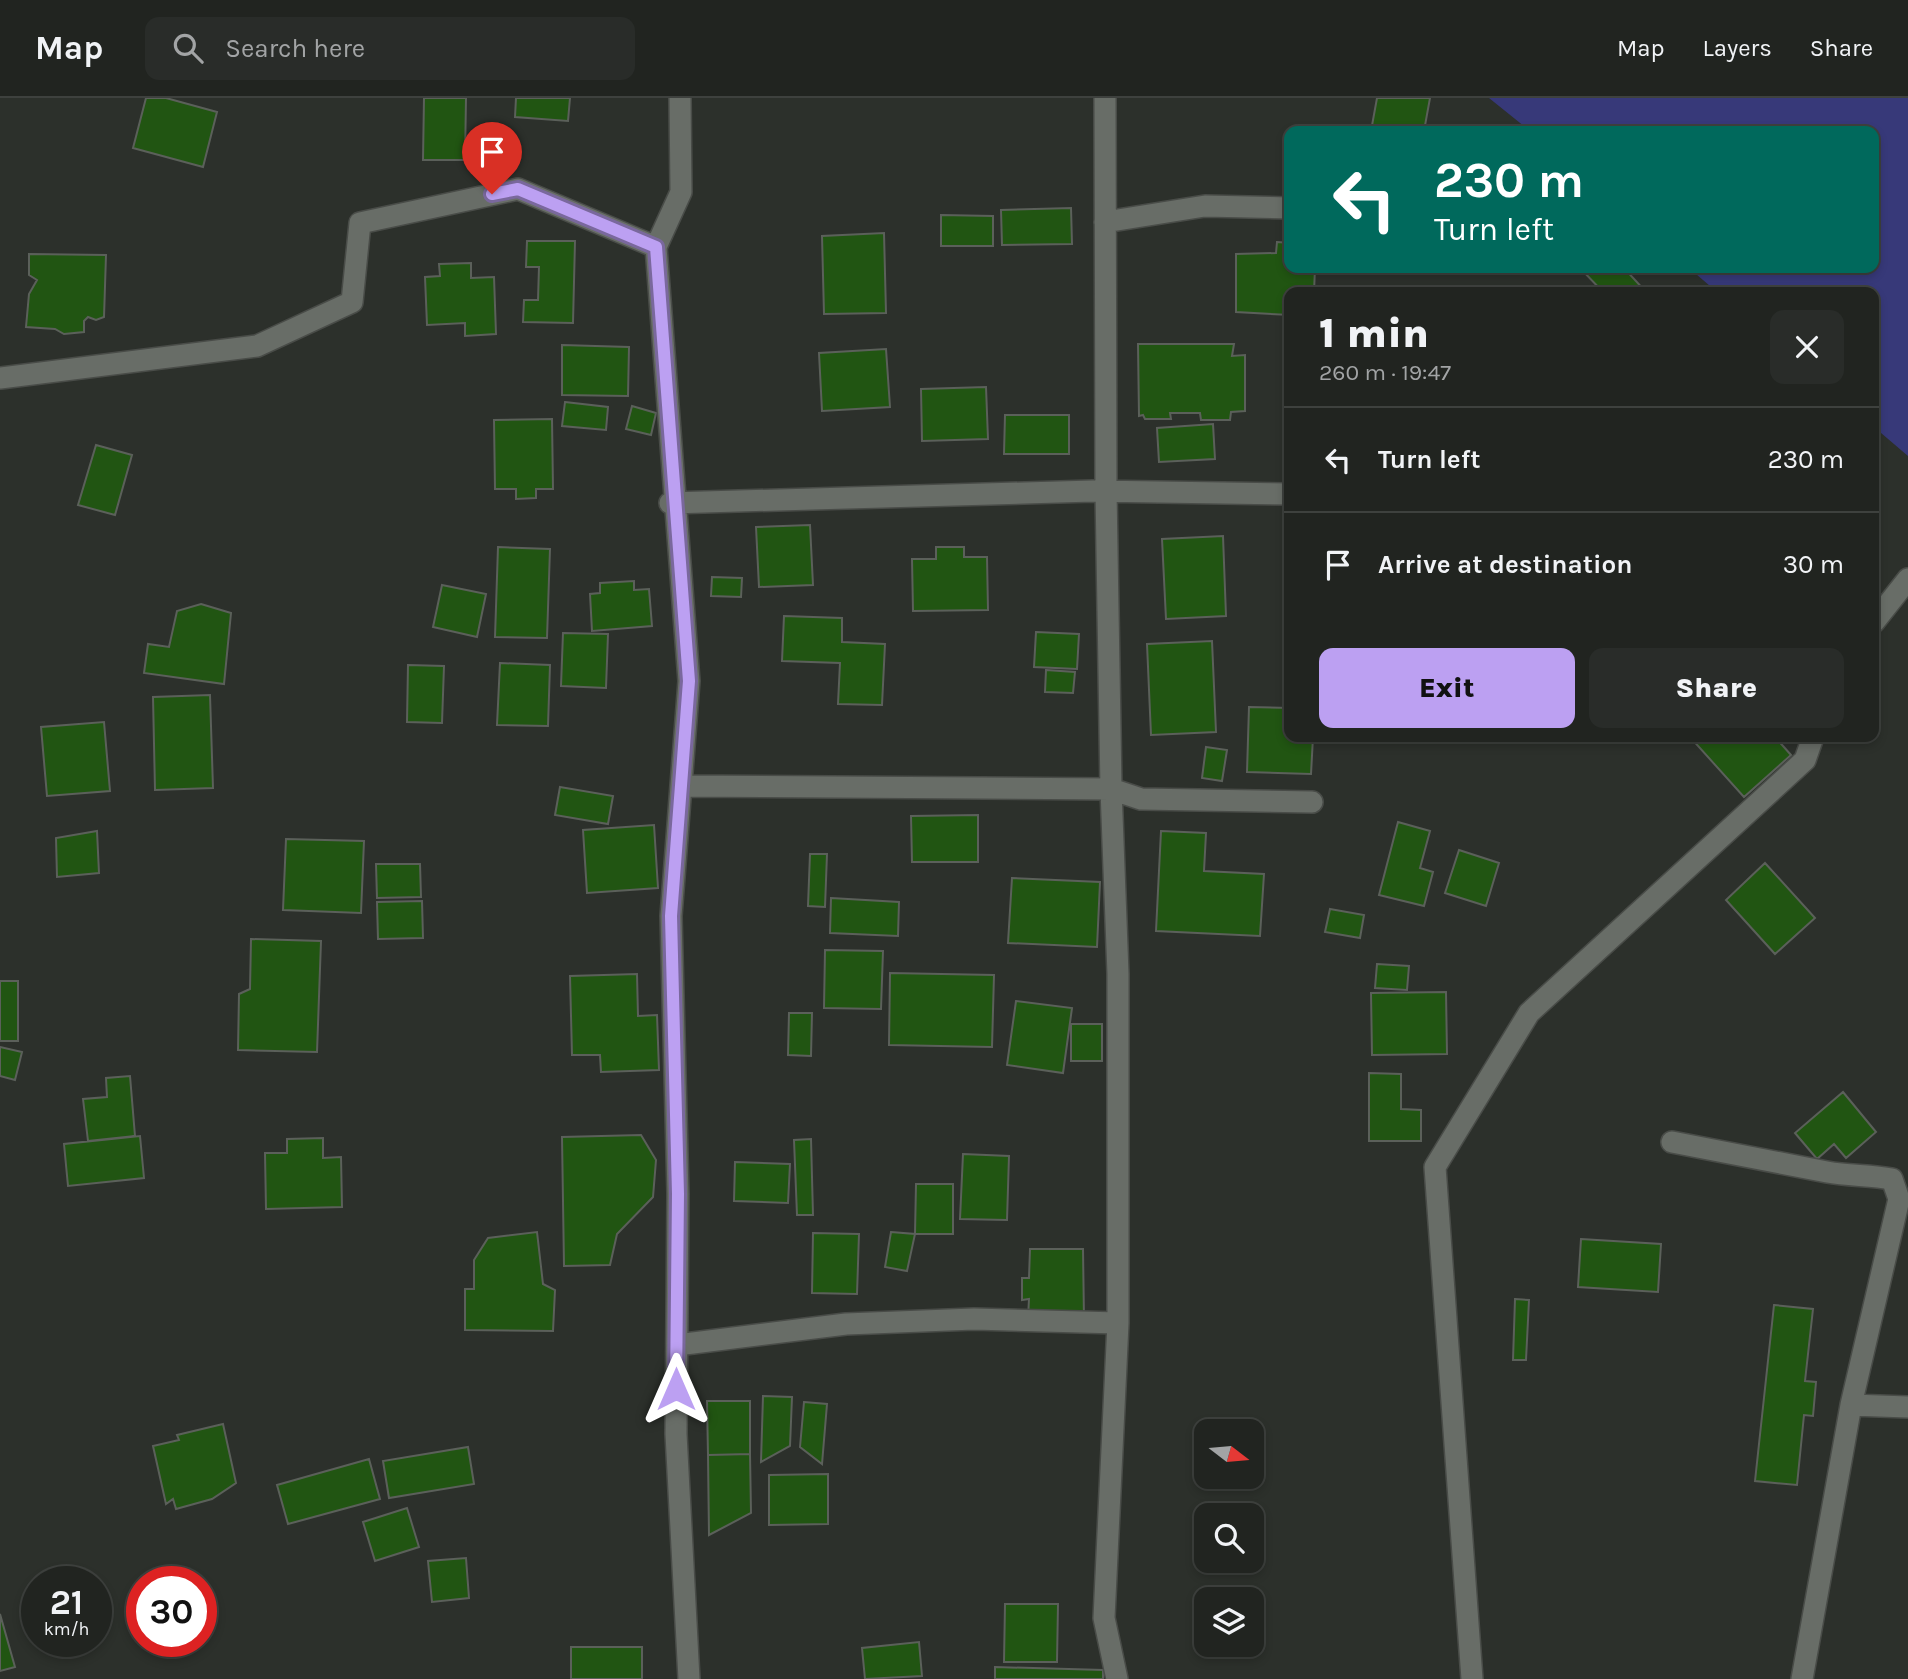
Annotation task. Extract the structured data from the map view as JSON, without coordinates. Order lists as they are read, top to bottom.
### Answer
{
  "north": "right",
  "page": {
    "header": "Map",
    "search": "Search here",
    "nav": ["Map", "Layers", "Share"],
    "turn": ["230 m", "Turn left"],
    "heading": ["1 min", "260 m · 19:47"],
    "list": [
      {
        "name": "Turn left",
        "value": "230 m"
      },
      {
        "name": "Arrive at destination",
        "value": "30 m"
      }
    ],
    "buttons": ["Exit", "Share"],
    "speed": "21 km/h",
    "limit": "30"
  }
}
